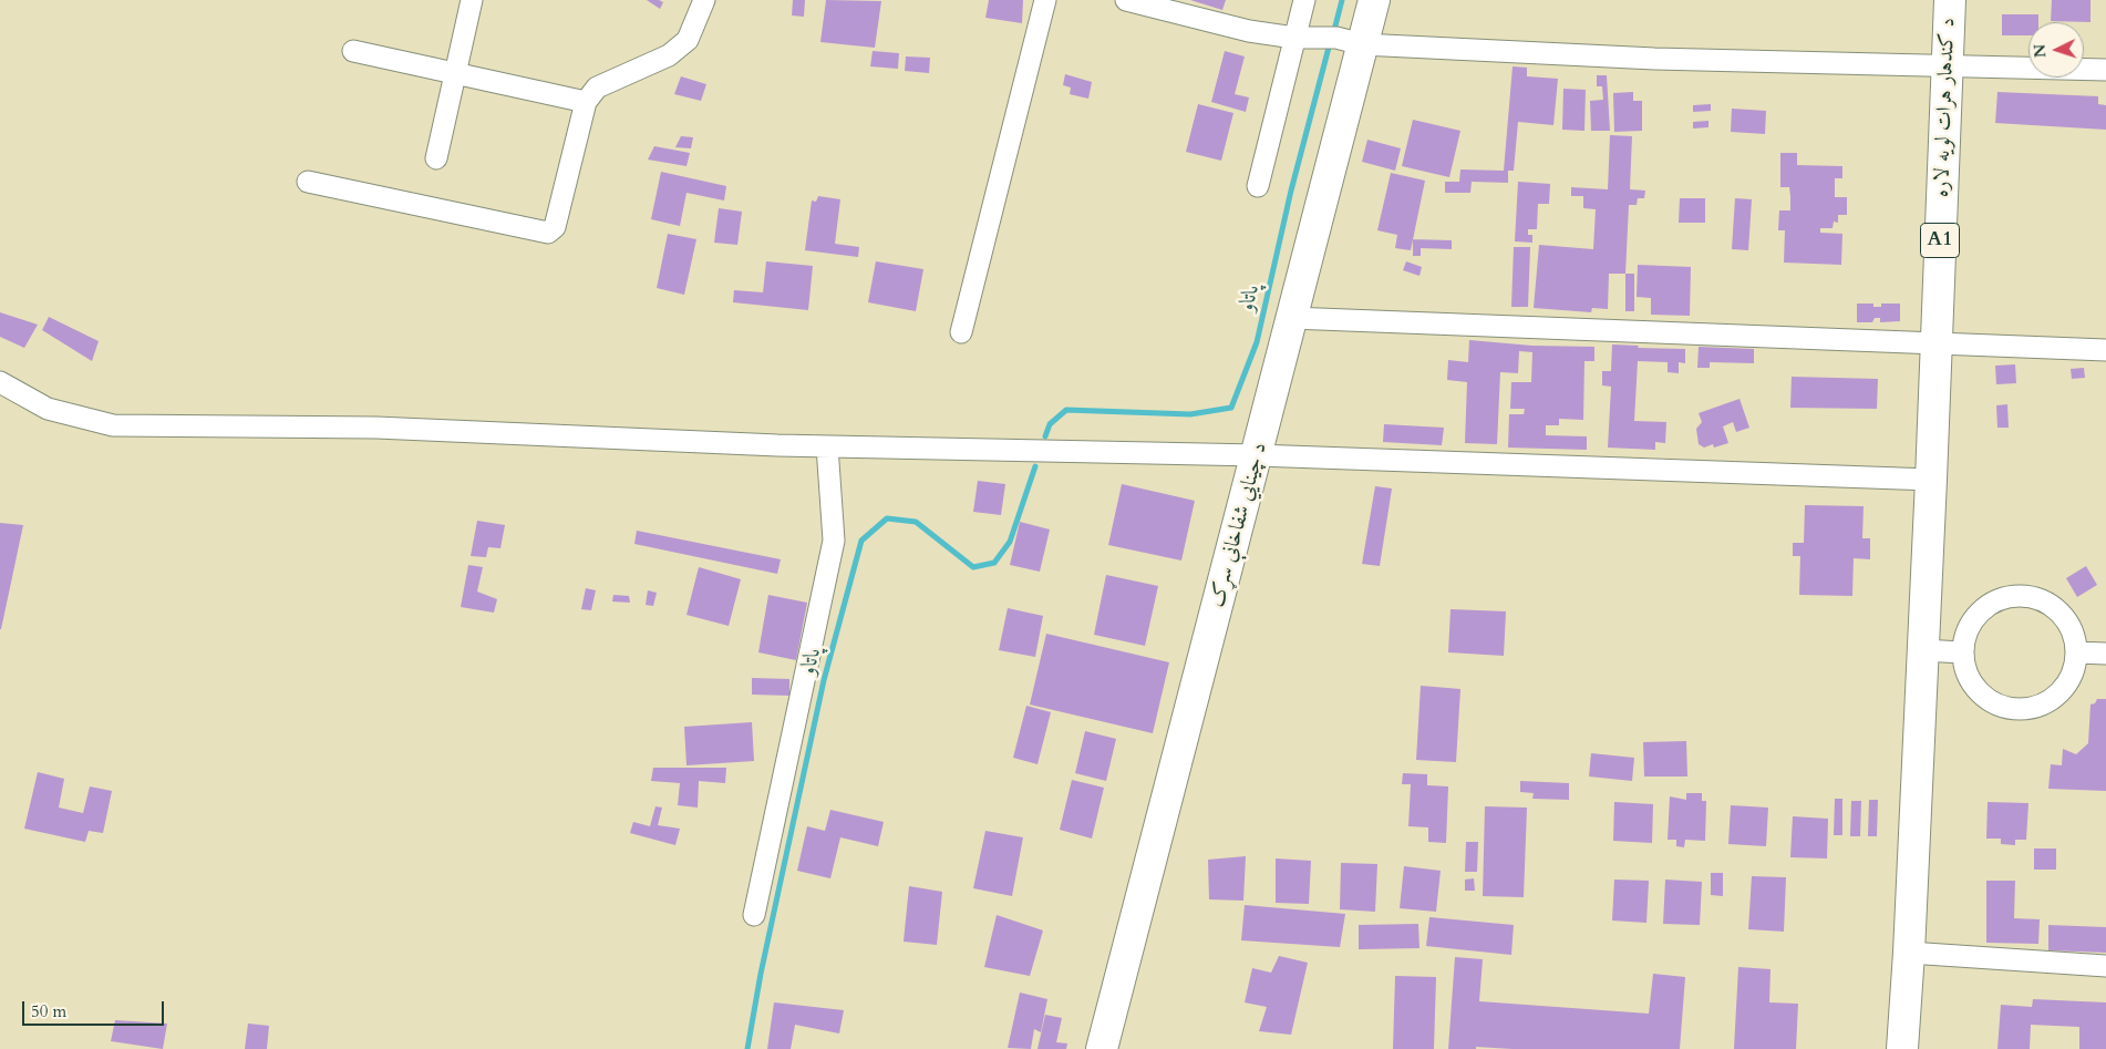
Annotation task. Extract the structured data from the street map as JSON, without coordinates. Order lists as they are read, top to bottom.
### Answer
{
  "streets": {
    "main road": ["د کندهار هرات لویه لاره", "A1", "د چينايي شفاخانې سړک"]
  },
  "water": ["پاتاو"],
  "scale_bar": "50 m",
  "north": "left"
}
